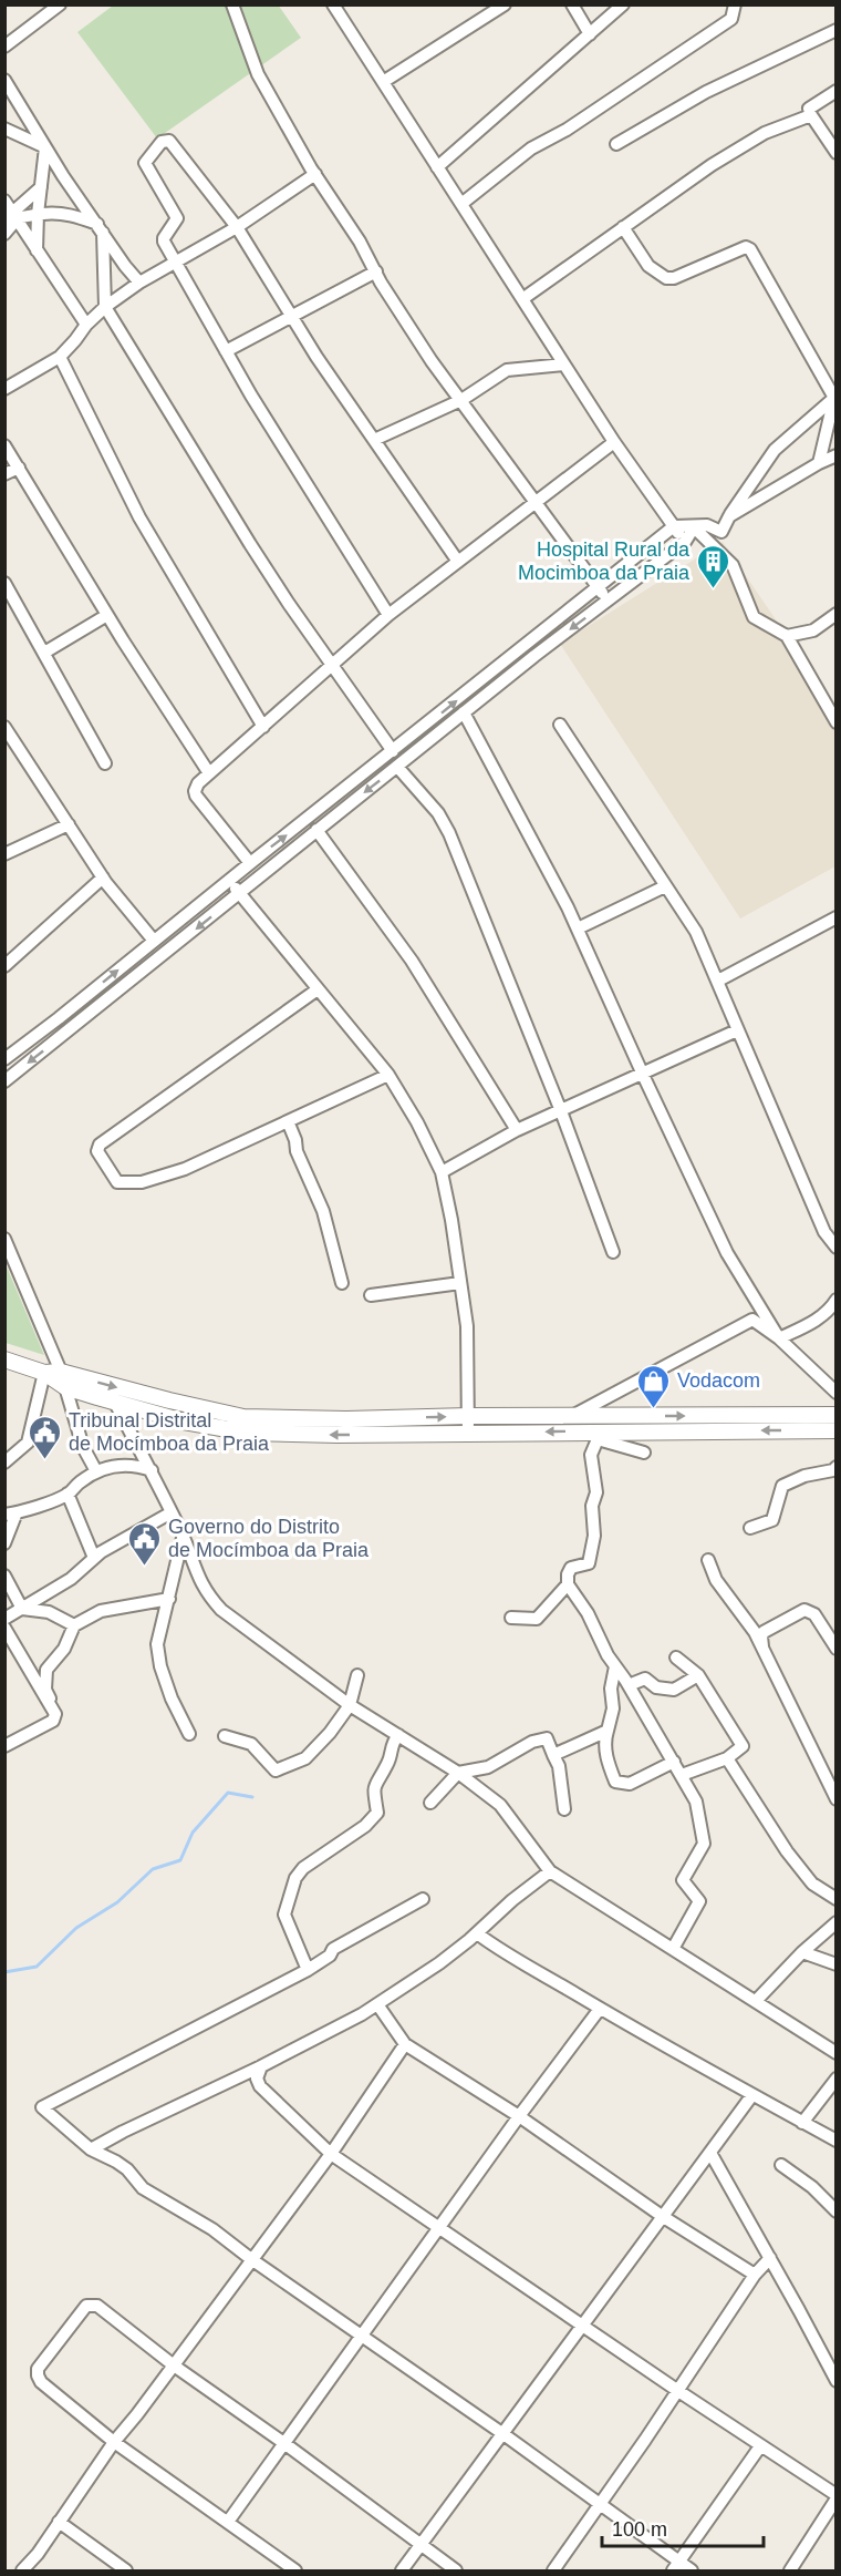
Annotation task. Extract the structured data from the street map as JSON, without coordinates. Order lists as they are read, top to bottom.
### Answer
{
  "places": {
    "building": ["Hospital Rural da Mocimboa da Praia"],
    "shop": ["Vodacom"],
    "public building": ["Tribunal Distrital de Mocímboa da Praia", "Governo do Distrito de Mocímboa da Praia"]
  },
  "scale_bar": "100 m"
}
